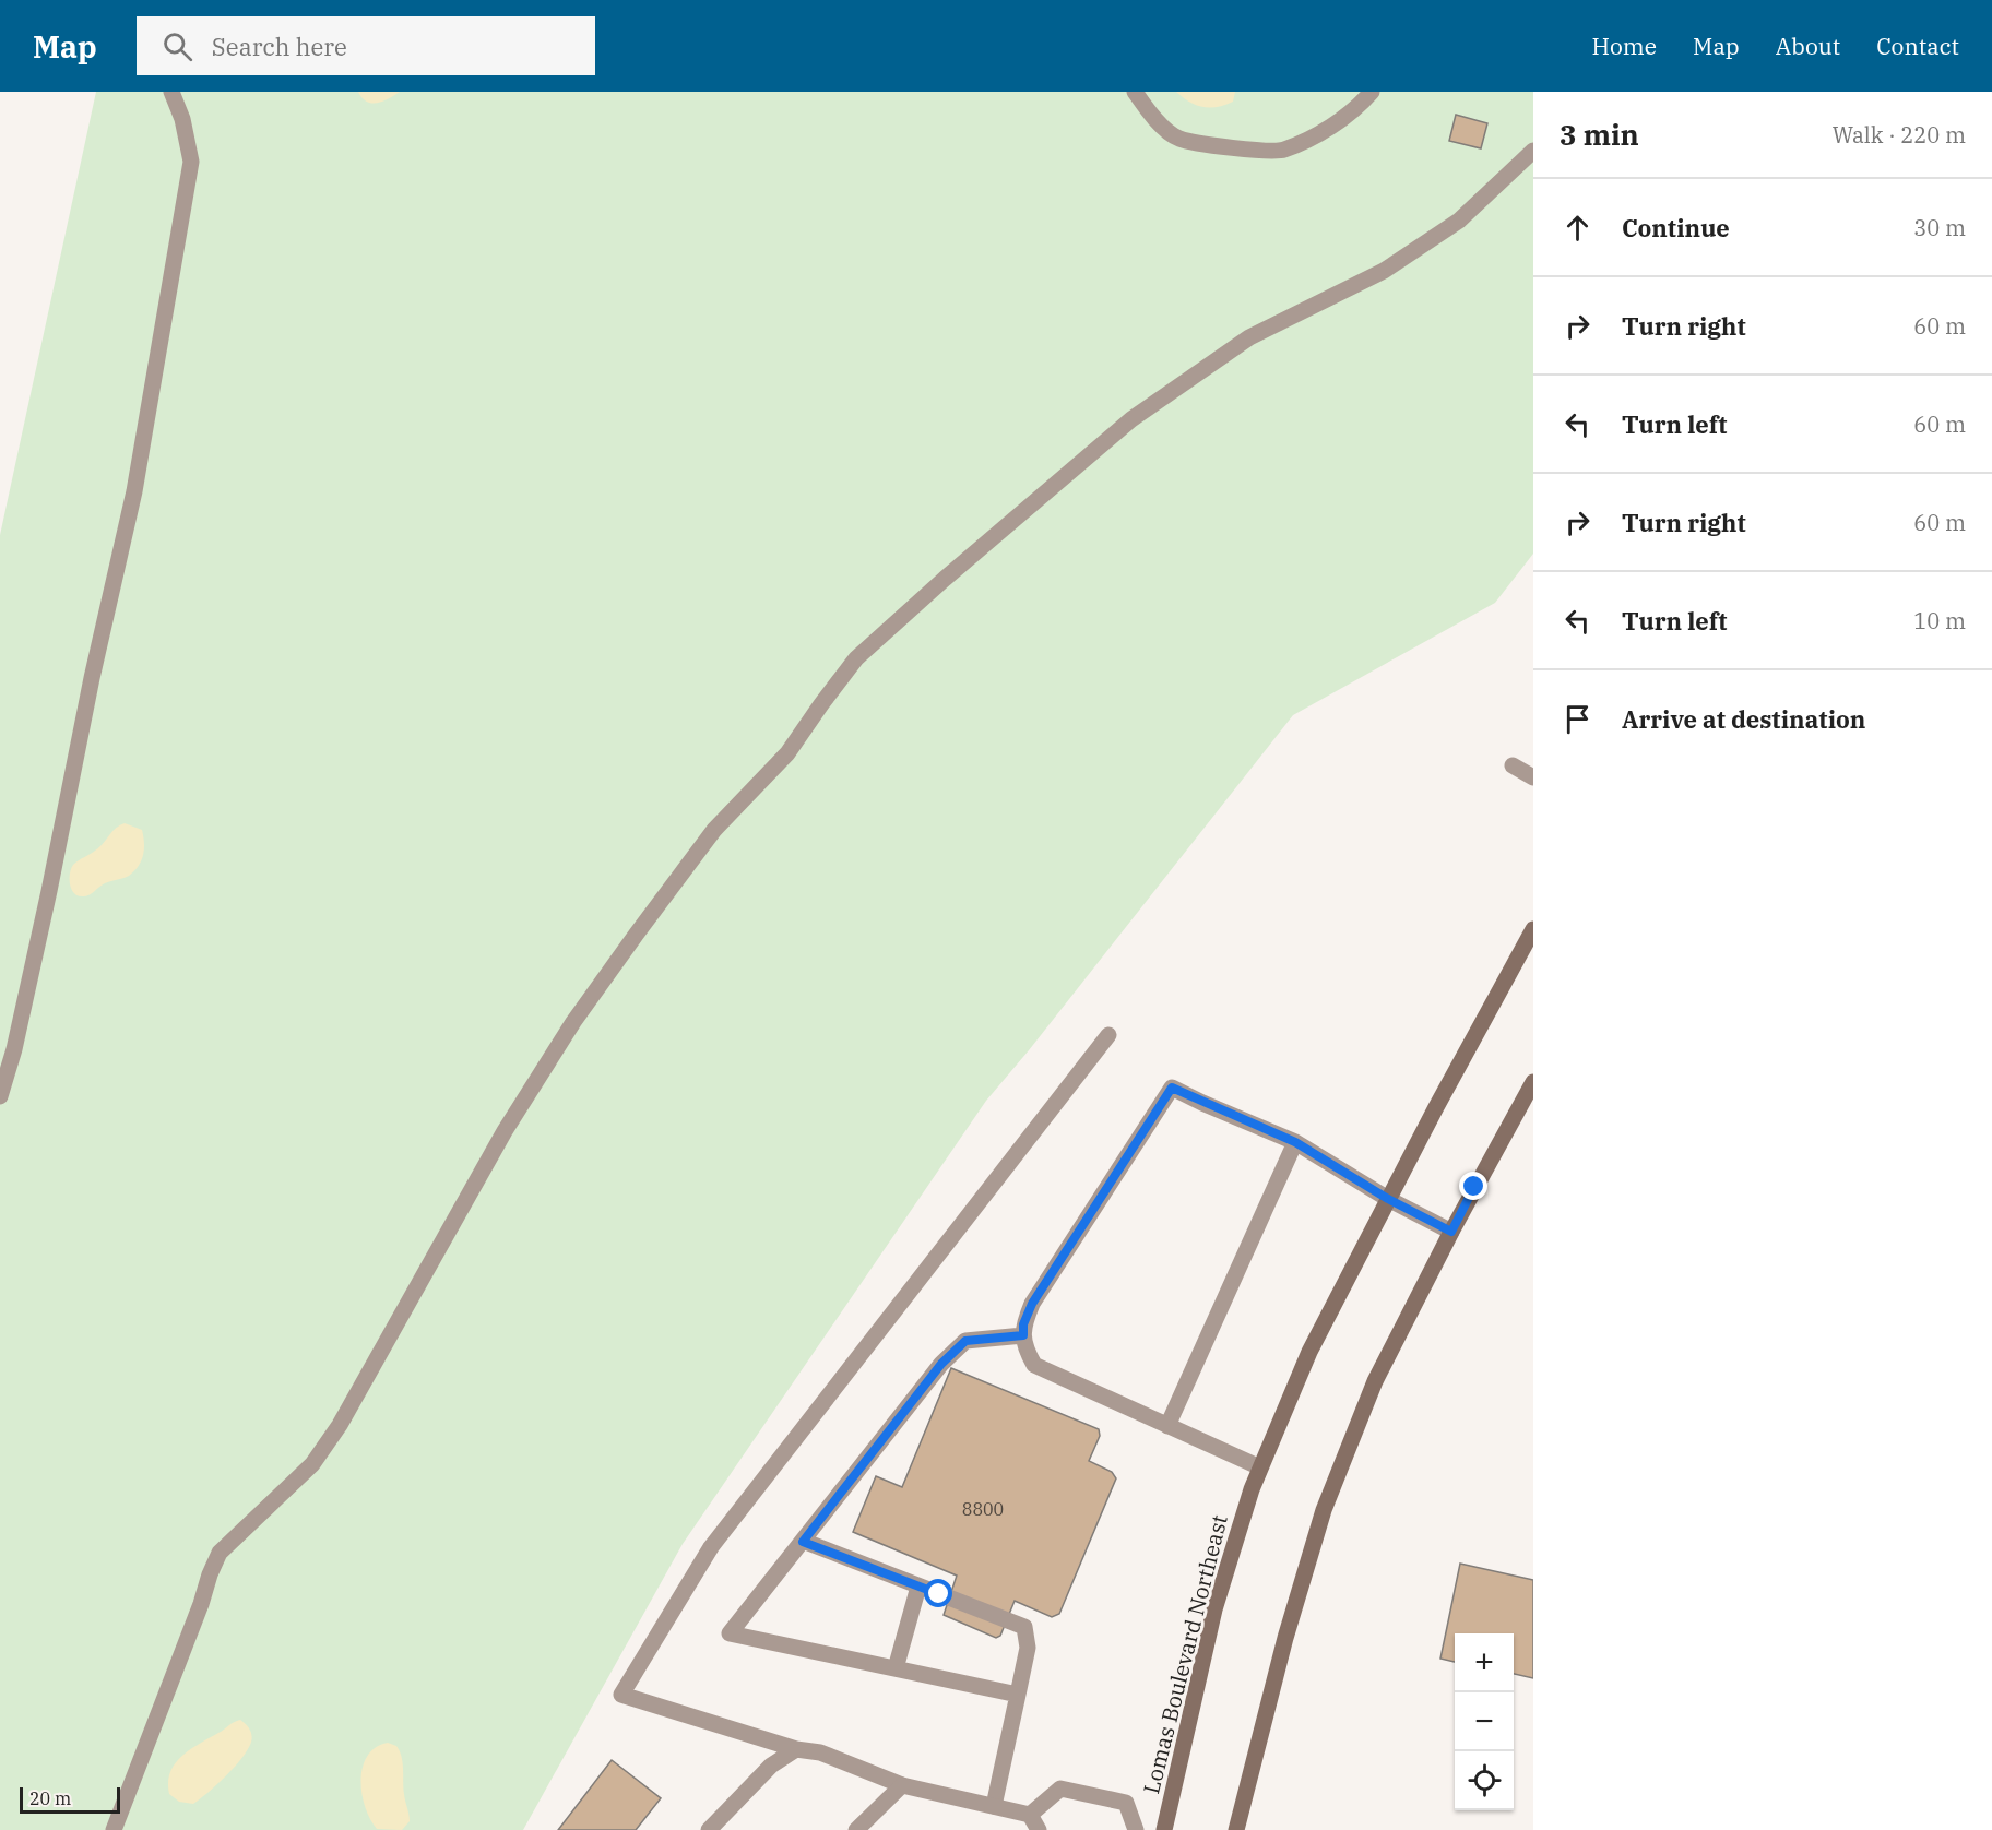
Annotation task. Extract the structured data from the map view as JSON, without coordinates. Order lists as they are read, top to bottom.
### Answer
{
  "streets": {
    "main road": ["Lomas Boulevard Northeast"]
  },
  "house_numbers": ["8800"],
  "scale_bar": "20 m",
  "page": {
    "header": "Map",
    "search": "Search here",
    "nav": [
      "Home",
      "Map",
      "About",
      "Contact"
    ],
    "heading": ["3 min", "Walk · 220 m"],
    "list": [
      ["Continue", "30 m"],
      ["Turn right", "60 m"],
      ["Turn left", "60 m"],
      ["Turn right", "60 m"],
      ["Turn left", "10 m"],
      "Arrive at destination"
    ],
    "map_buttons": ["+", "−"],
    "scale": "20 m"
  }
}
